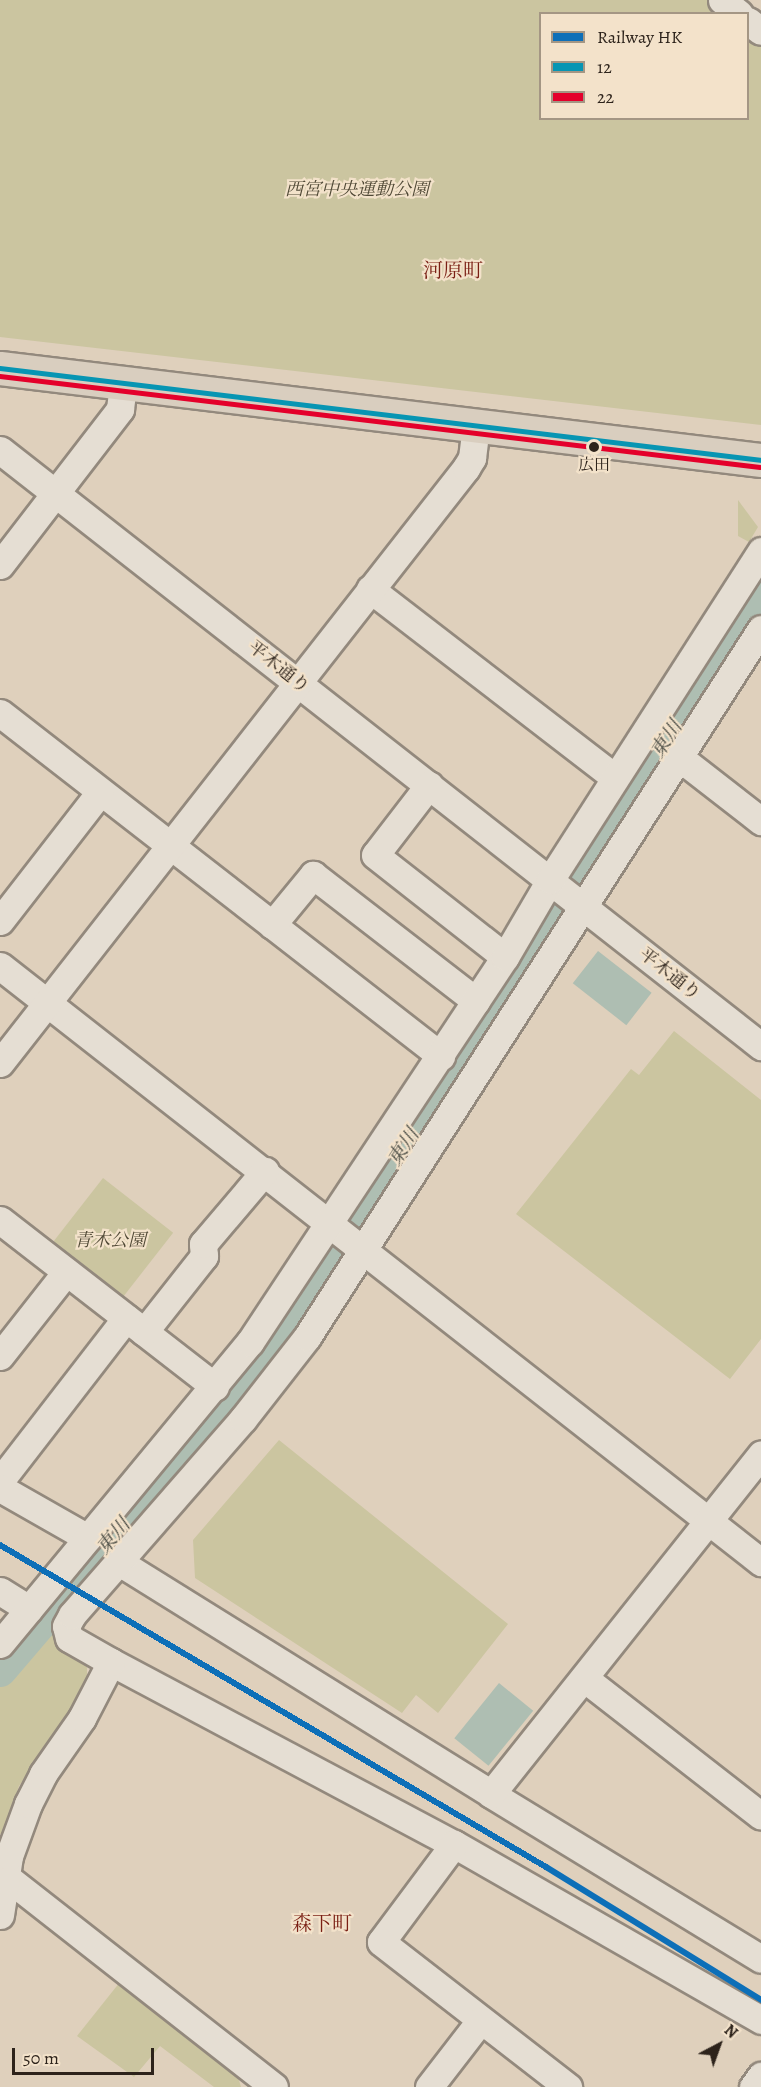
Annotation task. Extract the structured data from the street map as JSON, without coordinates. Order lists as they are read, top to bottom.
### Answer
{
  "streets": {
    "street": ["平木通り"]
  },
  "districts": ["河原町", "森下町"],
  "water": ["東川"],
  "parks": ["西宮中央運動公園", "青木公園"],
  "places": ["広田"],
  "lines": ["transit line 12", "transit line 22", "rail line HK"],
  "legend": ["Railway HK", "12", "22"],
  "scale_bar": "50 m",
  "north": "top right"
}
